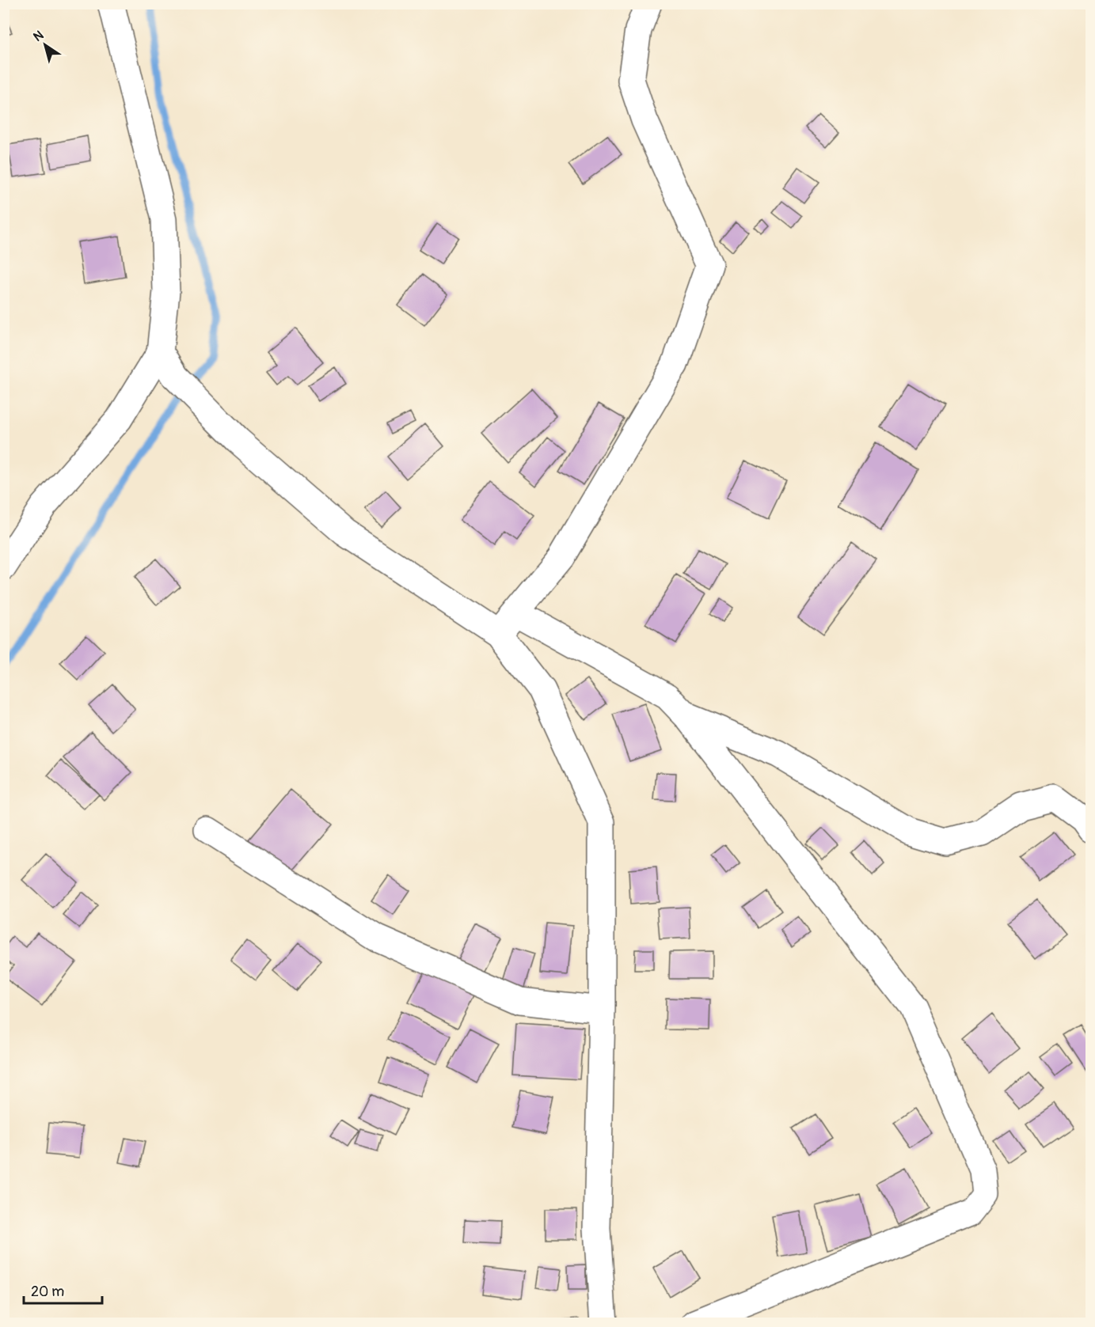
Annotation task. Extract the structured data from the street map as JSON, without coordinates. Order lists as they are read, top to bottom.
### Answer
{
  "scale_bar": "20 m",
  "north": "top left"
}
